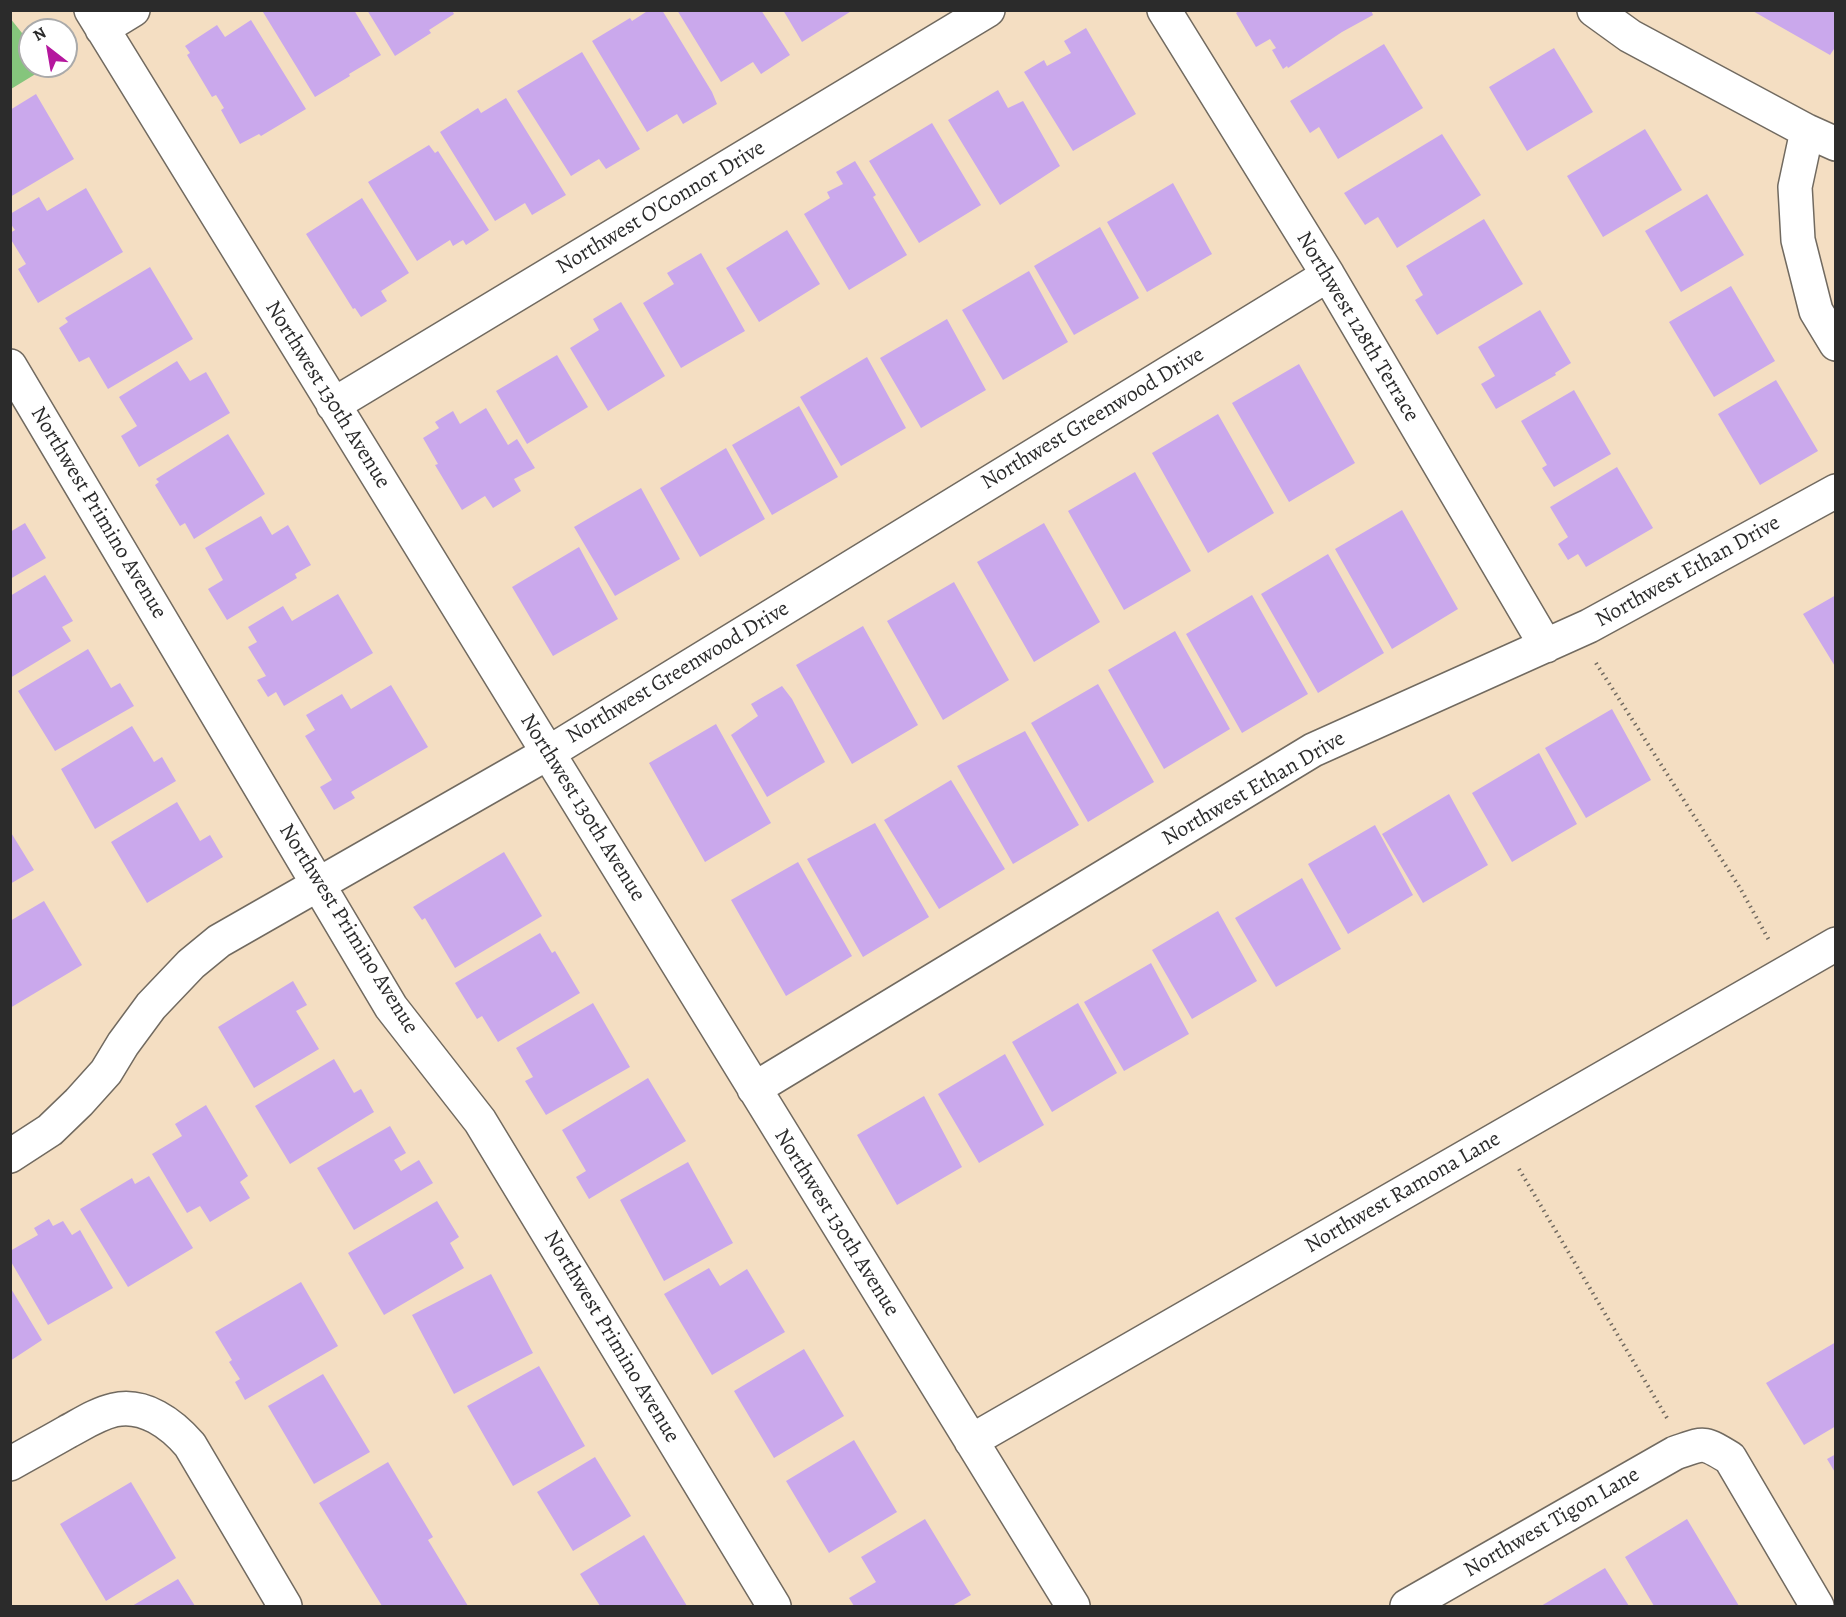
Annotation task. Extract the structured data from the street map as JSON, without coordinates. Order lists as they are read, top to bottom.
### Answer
{
  "streets": {
    "street": [
      "Northwest O'Connor Drive",
      "Northwest 128th Terrace",
      "Northwest 130th Avenue",
      "Northwest Greenwood Drive",
      "Northwest Primino Avenue",
      "Northwest Ethan Drive",
      "Northwest Ramona Lane",
      "Northwest Tigon Lane"
    ]
  },
  "crossings": [
    ["Northwest O'Connor Drive", "Northwest 130th Avenue"],
    ["Northwest 128th Terrace", "Northwest Greenwood Drive"],
    ["Northwest 128th Terrace", "Northwest Ethan Drive"],
    ["Northwest 130th Avenue", "Northwest Greenwood Drive"],
    ["Northwest 130th Avenue", "Northwest Ethan Drive"],
    ["Northwest 130th Avenue", "Northwest Ramona Lane"],
    ["Northwest Greenwood Drive", "Northwest Primino Avenue"]
  ],
  "north": "top left"
}
